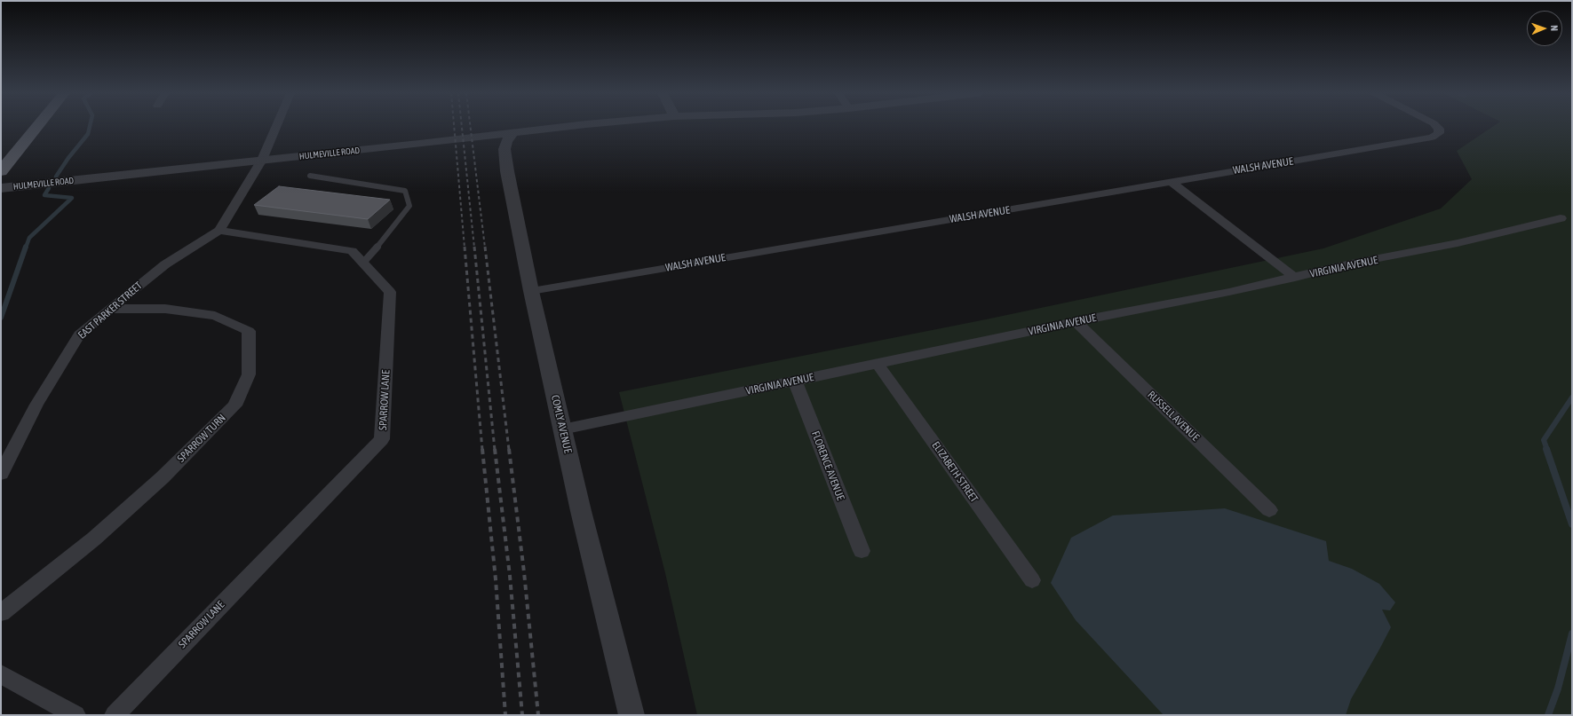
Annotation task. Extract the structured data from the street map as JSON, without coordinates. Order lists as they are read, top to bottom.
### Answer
{
  "streets": {
    "street": [
      "HULMEVILLE ROAD",
      "WALSH AVENUE",
      "VIRGINIA AVENUE",
      "EAST PARKER STREET",
      "SPARROW LANE",
      "RUSSELL AVENUE",
      "COMLY AVENUE",
      "SPARROW TURN",
      "FLORENCE AVENUE",
      "ELIZABETH STREET"
    ]
  },
  "crossings": [
    ["HULMEVILLE ROAD", "COMLY AVENUE"],
    ["WALSH AVENUE", "COMLY AVENUE"],
    ["VIRGINIA AVENUE", "RUSSELL AVENUE"],
    ["VIRGINIA AVENUE", "COMLY AVENUE"],
    ["VIRGINIA AVENUE", "FLORENCE AVENUE"],
    ["VIRGINIA AVENUE", "ELIZABETH STREET"],
    ["EAST PARKER STREET", "SPARROW LANE"],
    ["EAST PARKER STREET", "SPARROW TURN"]
  ],
  "north": "right"
}
